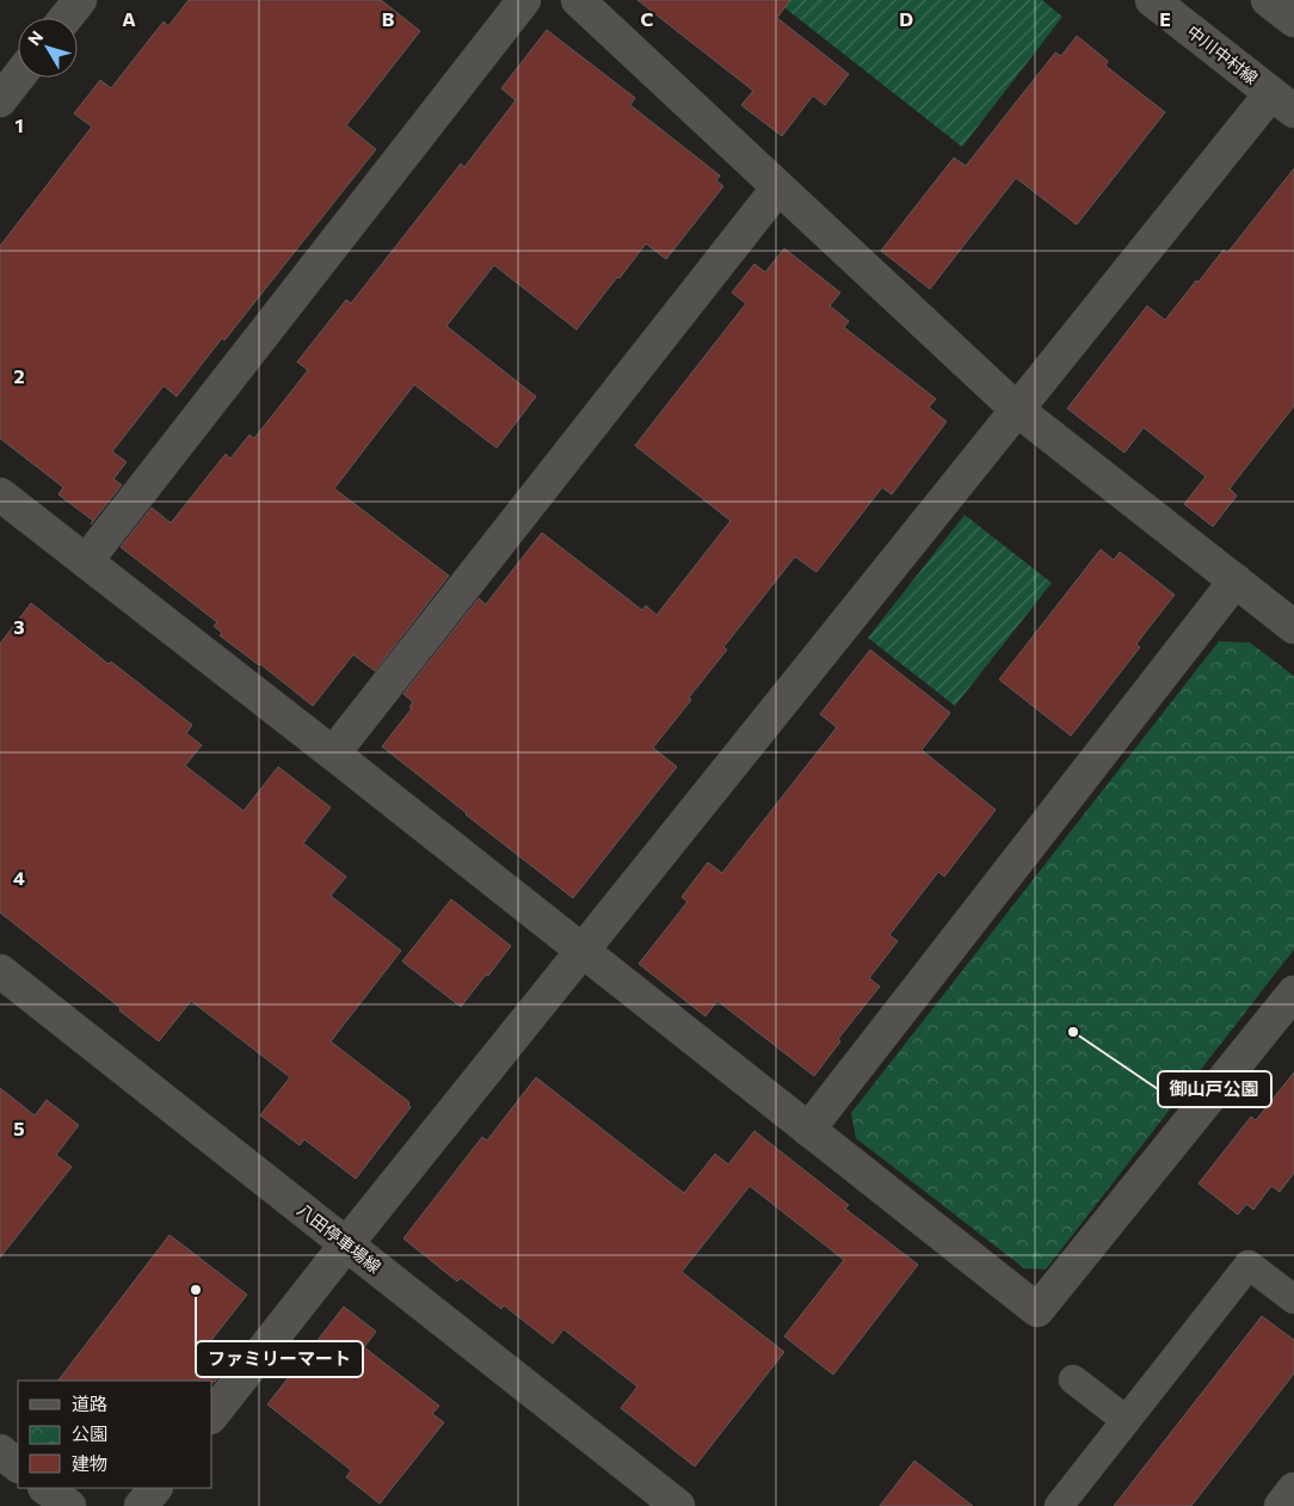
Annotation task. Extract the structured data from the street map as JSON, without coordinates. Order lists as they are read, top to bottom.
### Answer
{
  "streets": {
    "street": ["中川中村線", "八田停車場線"]
  },
  "places": ["御山戸公園", "ファミリーマート"],
  "legend": ["道路", "公園", "建物"],
  "north": "top left",
  "grid": {
    "columns": [
      "A",
      "B",
      "C",
      "D",
      "E"
    ],
    "rows": [
      "1",
      "2",
      "3",
      "4",
      "5"
    ]
  }
}
